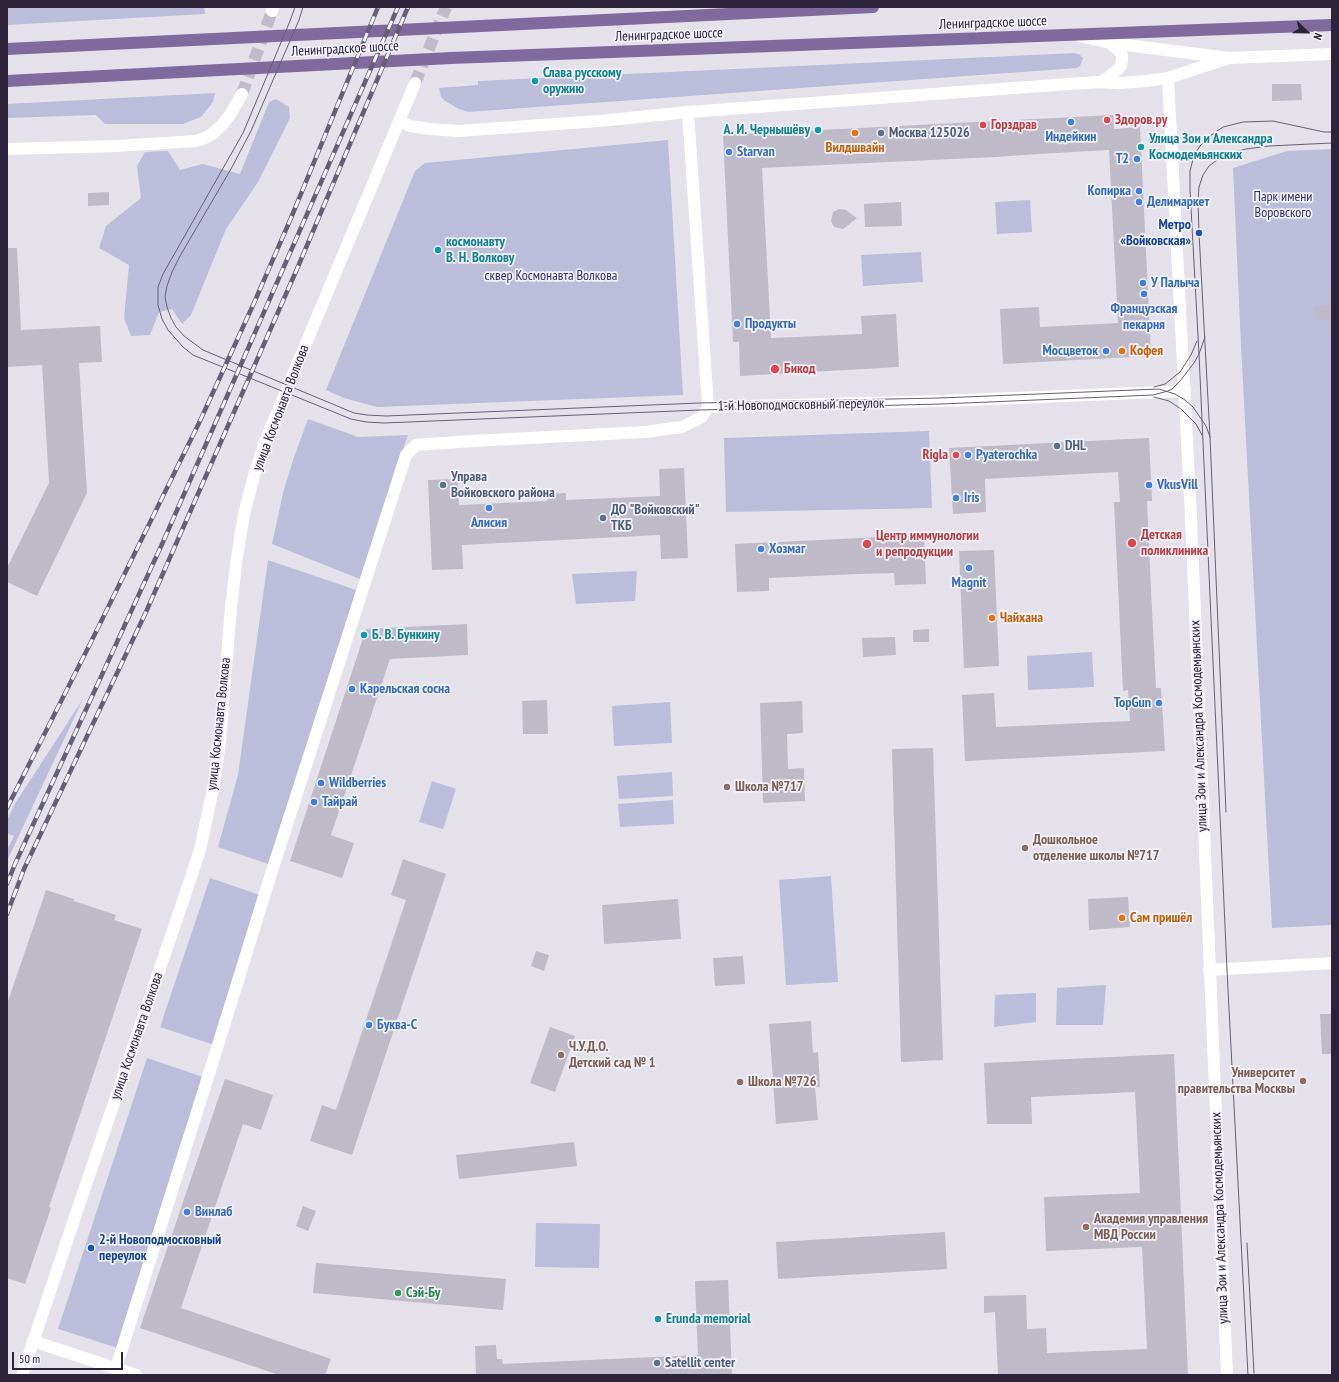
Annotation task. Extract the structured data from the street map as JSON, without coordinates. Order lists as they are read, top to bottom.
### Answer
{
  "streets": {
    "main road": [
      "Ленинградское шоссе",
      "1-й Новоподмосковный переулок",
      "улица Космонавта Волкова",
      "улица Зои и Александра Космодемьянских"
    ]
  },
  "crossings": [
    ["1-й Новоподмосковный переулок", "улица Зои и Александра Космодемьянских"]
  ],
  "parks": ["Парк имени Воровского", "сквер Космонавта Волкова"],
  "places": [
    "Слава русскому оружию",
    "Здоров.ру",
    "Индейкин",
    "Горздрав",
    "А. И. Чернышёву",
    "Вилдшвайн",
    "Москва 125026",
    "Улица Зои и Александра Космодемьянских",
    "Starvan",
    "T2",
    "Копирка",
    "Делимаркет",
    "Метро «Войковская»",
    "космонавту В. Н. Волкову",
    "У Палыча",
    "Французская пекарня",
    "Продукты",
    "Мосцветок",
    "Кофея",
    "Бикод",
    "DHL",
    "Rigla",
    "Pyaterochka",
    "Управа Войковского района",
    "VkusVill",
    "Iris",
    "Алисия",
    "ДО \"Войковский\" ТКБ",
    "Детская поликлиника",
    "Центр иммунологии и репродукции",
    "Хозмаг",
    "Magnit",
    "Чайхана",
    "Б. В. Бункину",
    "Карельская сосна",
    "TopGun",
    "Wildberries",
    "Школа №717",
    "Тайрай",
    "Дошкольное отделение школы №717",
    "Сам пришёл",
    "Буква-С",
    "Ч.У.Д.О. Детский сад № 1",
    "Университет правительства Москвы",
    "Школа №726",
    "Винлаб",
    "Академия управления МВД России",
    "2-й Новоподмосковный переулок",
    "Сэй-Бу",
    "Erunda memorial",
    "Satellit center"
  ],
  "scale_bar": "50 m",
  "north": "right"
}
